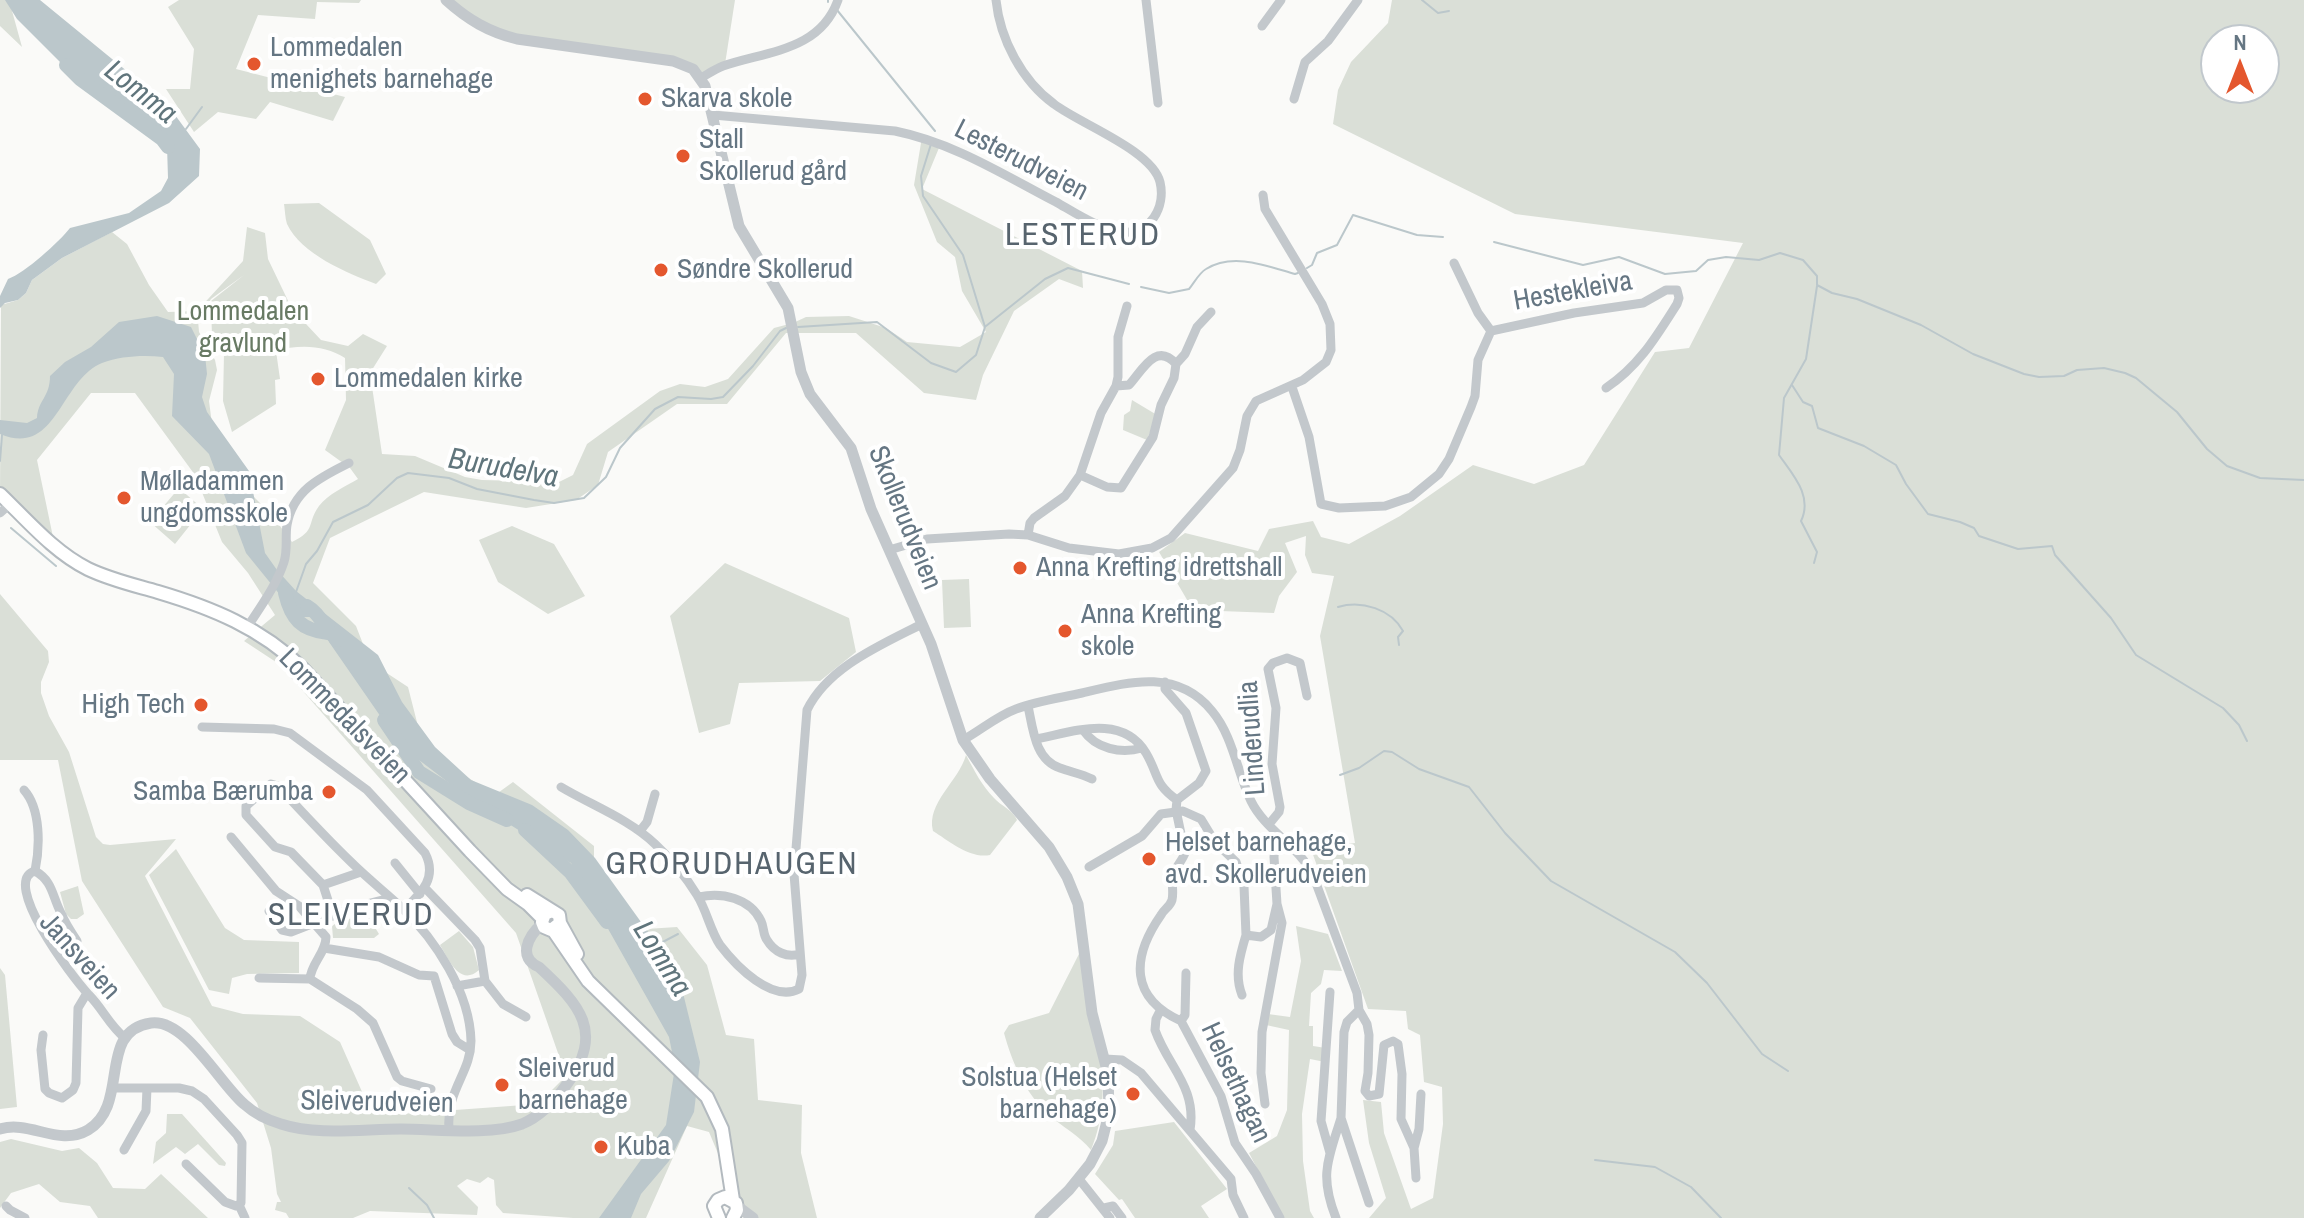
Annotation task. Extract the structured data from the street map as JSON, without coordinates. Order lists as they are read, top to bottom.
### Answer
{
  "streets": {
    "main road": ["Lommedalsveien"],
    "street": [
      "Lesterudveien",
      "Hestekleiva",
      "Skollerudveien",
      "Linderudlia",
      "Jansveien",
      "Helsethagan",
      "Sleiverudveien"
    ]
  },
  "crossings": [
    ["Lesterudveien", "Skollerudveien"],
    ["Lommedalsveien", "Sleiverudveien"],
    ["Jansveien", "Sleiverudveien"]
  ],
  "districts": ["LESTERUD", "GRORUDHAUGEN", "SLEIVERUD"],
  "water": ["Lomma", "Burudelva"],
  "parks": ["Lommedalen gravlund"],
  "places": [
    "Lommedalen menighets barnehage",
    "Skarva skole",
    "Stall Skollerud gård",
    "Søndre Skollerud",
    "Lommedalen kirke",
    "Mølladammen ungdomsskole",
    "Anna Krefting idrettshall",
    "Anna Krefting skole",
    "High Tech",
    "Samba Bærumba",
    "Helset barnehage, avd. Skollerudveien",
    "Sleiverud barnehage",
    "Solstua (Helset barnehage)",
    "Kuba"
  ],
  "north": "top"
}
